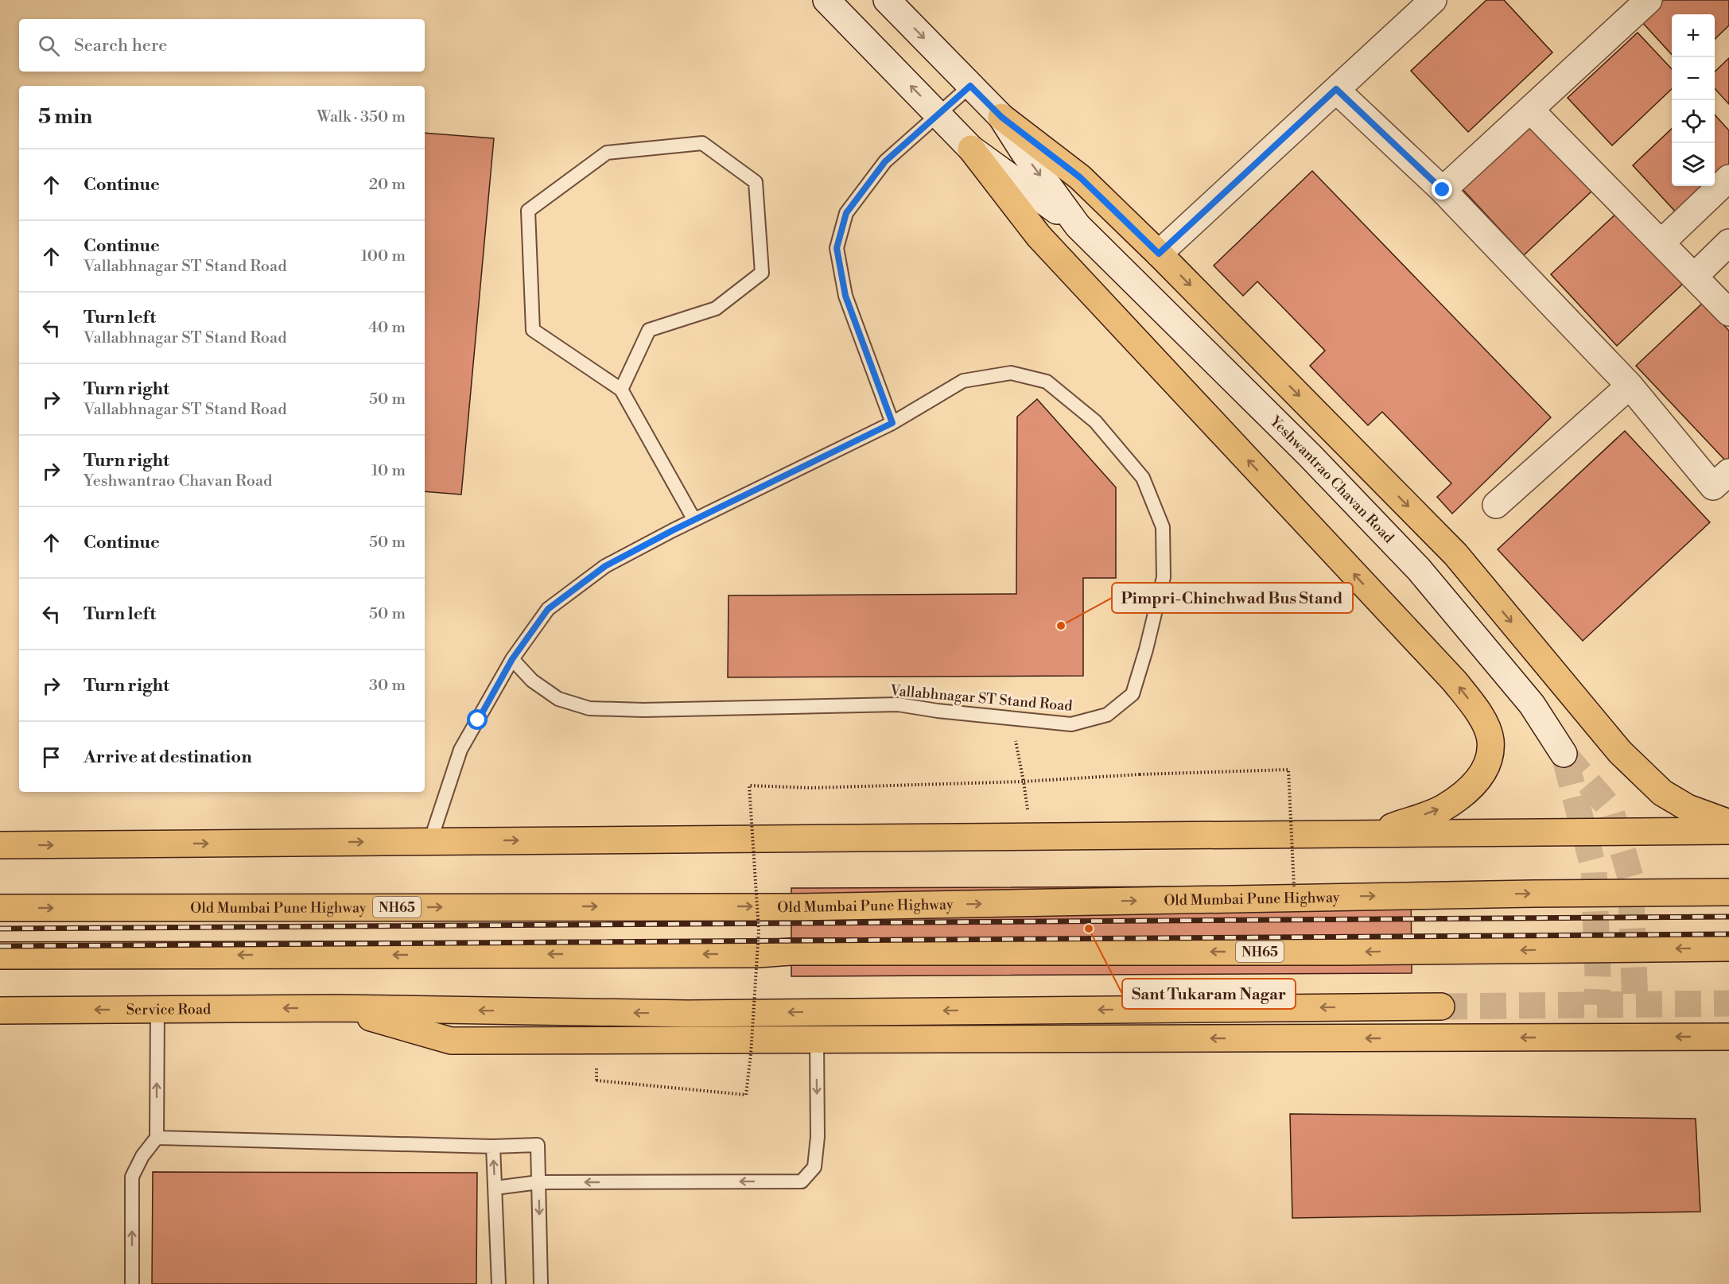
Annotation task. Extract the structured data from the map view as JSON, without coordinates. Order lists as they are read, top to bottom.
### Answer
{
  "streets": {
    "main road": ["Old Mumbai Pune Highway", "NH65", "Service Road"],
    "street": ["Yeshwantrao Chavan Road"],
    "lane": ["Vallabhnagar ST Stand Road"]
  },
  "places": ["Pimpri-Chinchwad Bus Stand", "Sant Tukaram Nagar"],
  "page": {
    "map_buttons": ["+", "−"],
    "search": "Search here",
    "heading": ["5 min", "Walk · 350 m"],
    "list": [
      ["Continue", "20 m"],
      ["Continue", "Vallabhnagar ST Stand Road", "100 m"],
      ["Turn left", "Vallabhnagar ST Stand Road", "40 m"],
      ["Turn right", "Vallabhnagar ST Stand Road", "50 m"],
      ["Turn right", "Yeshwantrao Chavan Road", "10 m"],
      ["Continue", "50 m"],
      ["Turn left", "50 m"],
      ["Turn right", "30 m"],
      "Arrive at destination"
    ]
  }
}
